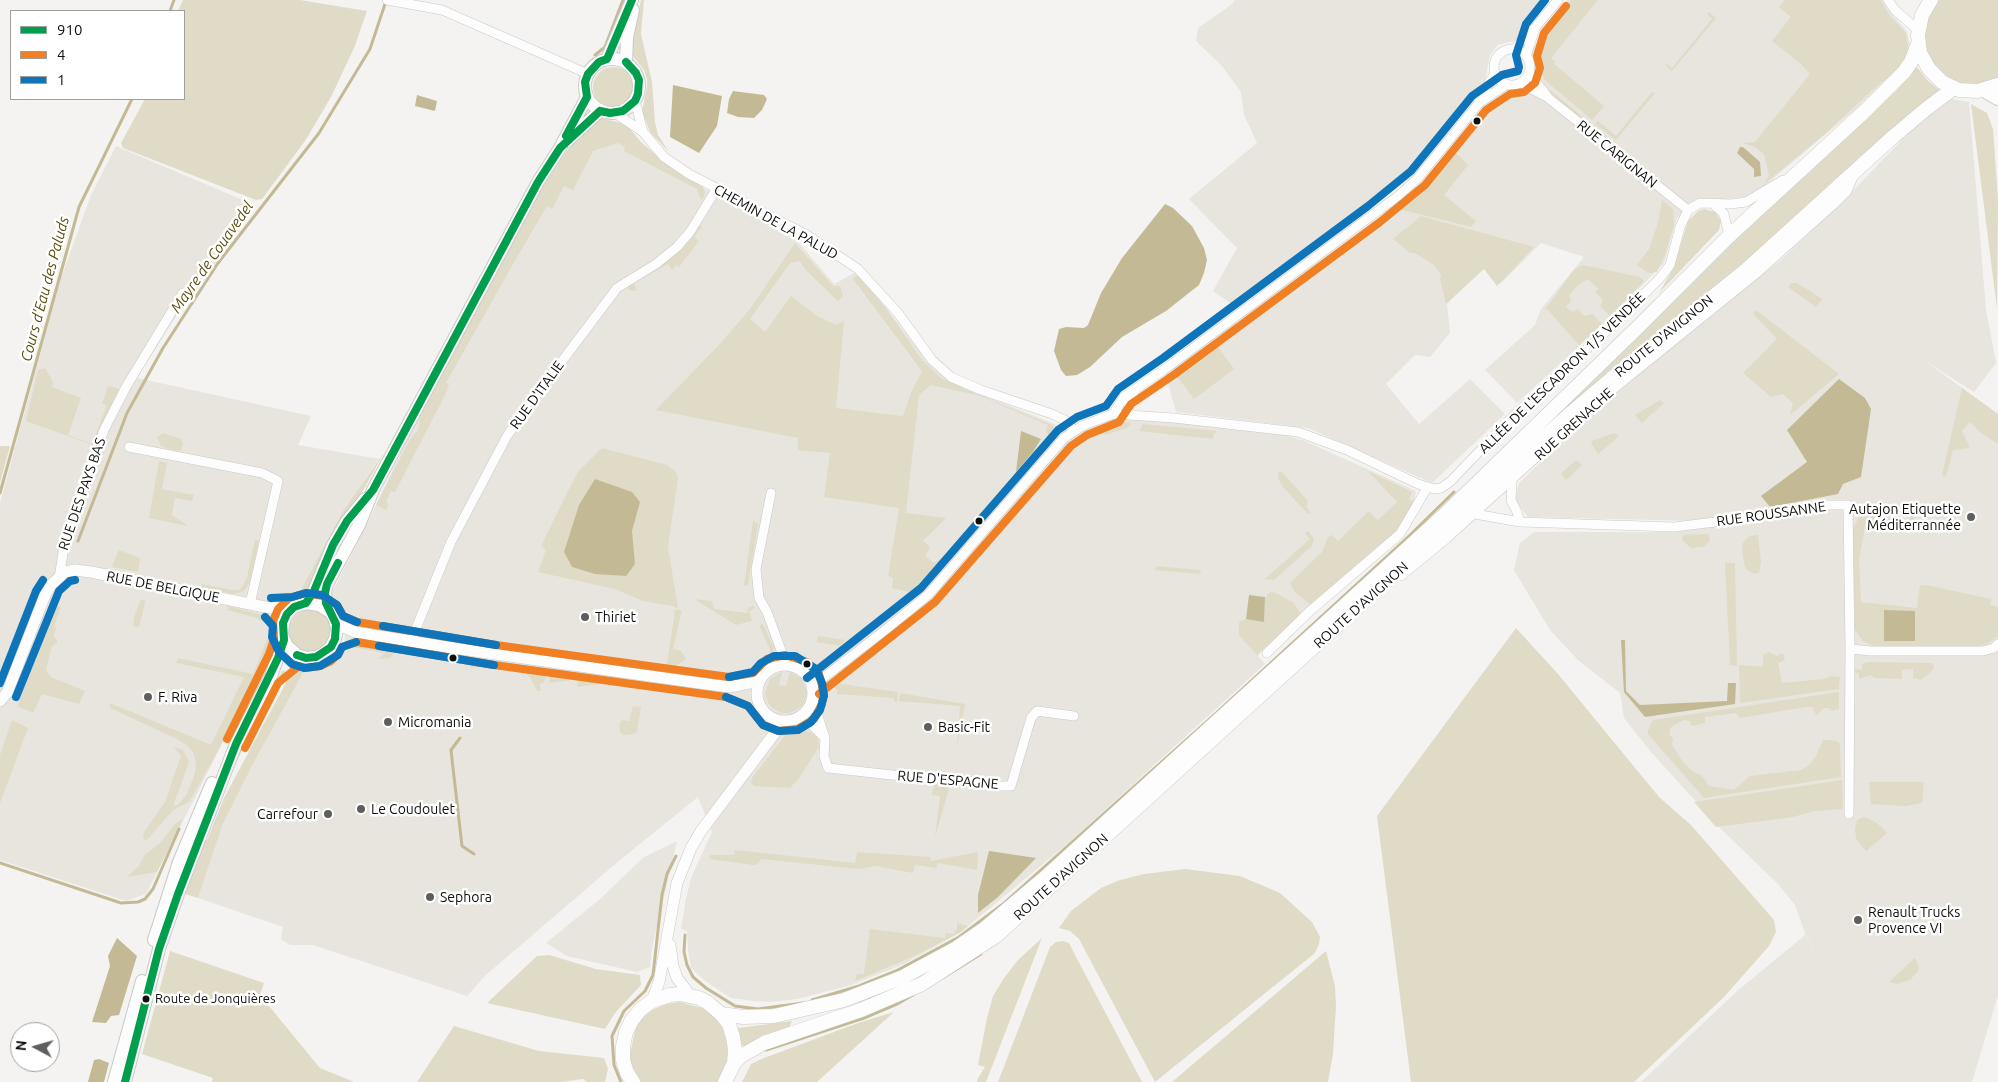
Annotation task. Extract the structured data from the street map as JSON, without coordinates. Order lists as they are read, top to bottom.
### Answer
{
  "streets": {
    "main road": ["ROUTE D'AVIGNON"],
    "street": [
      "RUE CARIGNAN",
      "CHEMIN DE LA PALUD",
      "ALLÉE DE L'ESCADRON 1/5 VENDÉE",
      "RUE D'ITALIE",
      "RUE GRENACHE",
      "RUE DES PAYS BAS",
      "RUE ROUSSANNE",
      "RUE DE BELGIQUE",
      "RUE D'ESPAGNE"
    ]
  },
  "crossings": [
    ["RUE CARIGNAN", "ALLÉE DE L'ESCADRON 1/5 VENDÉE"],
    ["CHEMIN DE LA PALUD", "RUE D'ITALIE"],
    ["ROUTE D'AVIGNON", "RUE GRENACHE"],
    ["RUE GRENACHE", "RUE ROUSSANNE"],
    ["RUE DES PAYS BAS", "RUE DE BELGIQUE"]
  ],
  "water": ["Mayre de Couavedel", "Cours d'Eau des Paluds"],
  "places": [
    "Autajon Etiquette Méditerrannée",
    "Thiriet",
    "F. Riva",
    "Micromania",
    "Basic-Fit",
    "Le Coudoulet",
    "Carrefour",
    "Sephora",
    "Renault Trucks Provence VI",
    "Route de Jonquières"
  ],
  "lines": ["transit line 910", "transit line 1", "transit line 4"],
  "legend": ["910", "4", "1"],
  "north": "left"
}
